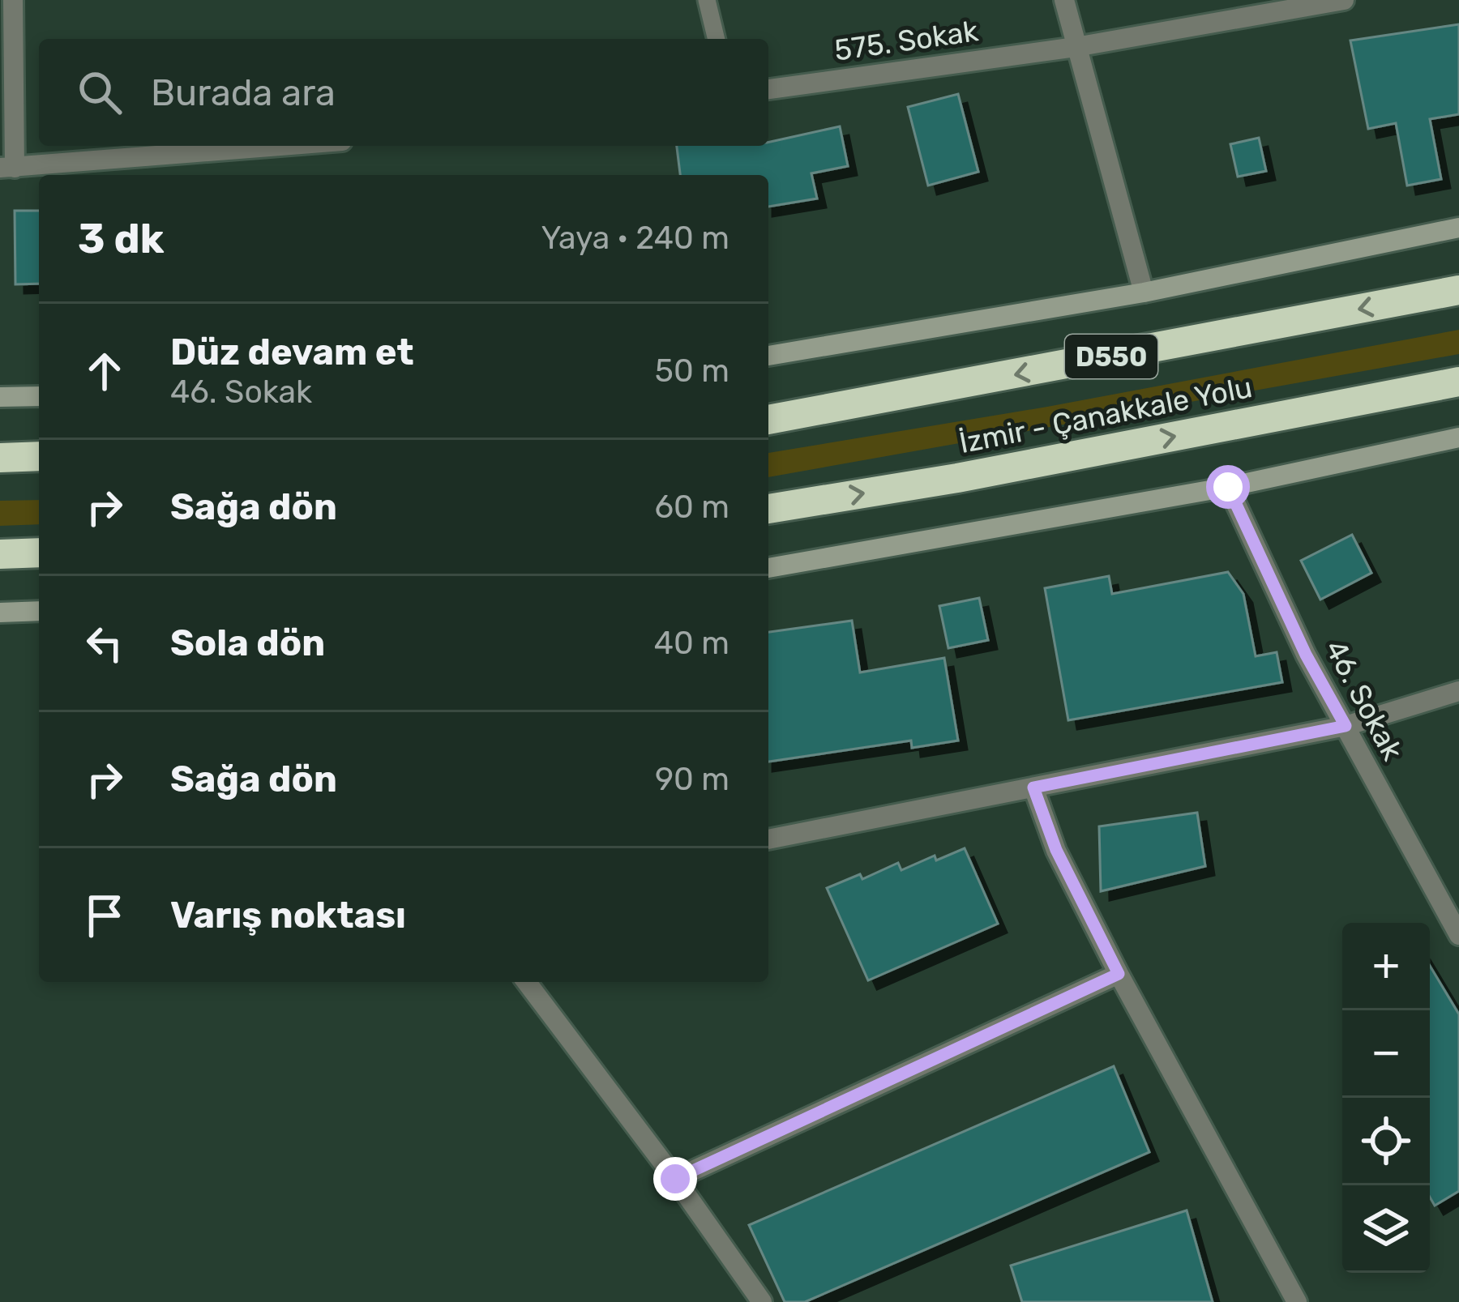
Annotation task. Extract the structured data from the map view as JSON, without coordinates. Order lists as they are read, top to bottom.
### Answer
{
  "streets": {
    "highway": ["D550", "İzmir - Çanakkale Yolu"],
    "street": ["575. Sokak", "46. Sokak"]
  },
  "page": {
    "search": "Burada ara",
    "heading": ["3 dk", "Yaya · 240 m"],
    "list": [
      ["Düz devam et", "46. Sokak", "50 m"],
      ["Sağa dön", "60 m"],
      ["Sola dön", "40 m"],
      ["Sağa dön", "90 m"],
      "Varış noktası"
    ],
    "map_buttons": ["+", "−"]
  }
}
